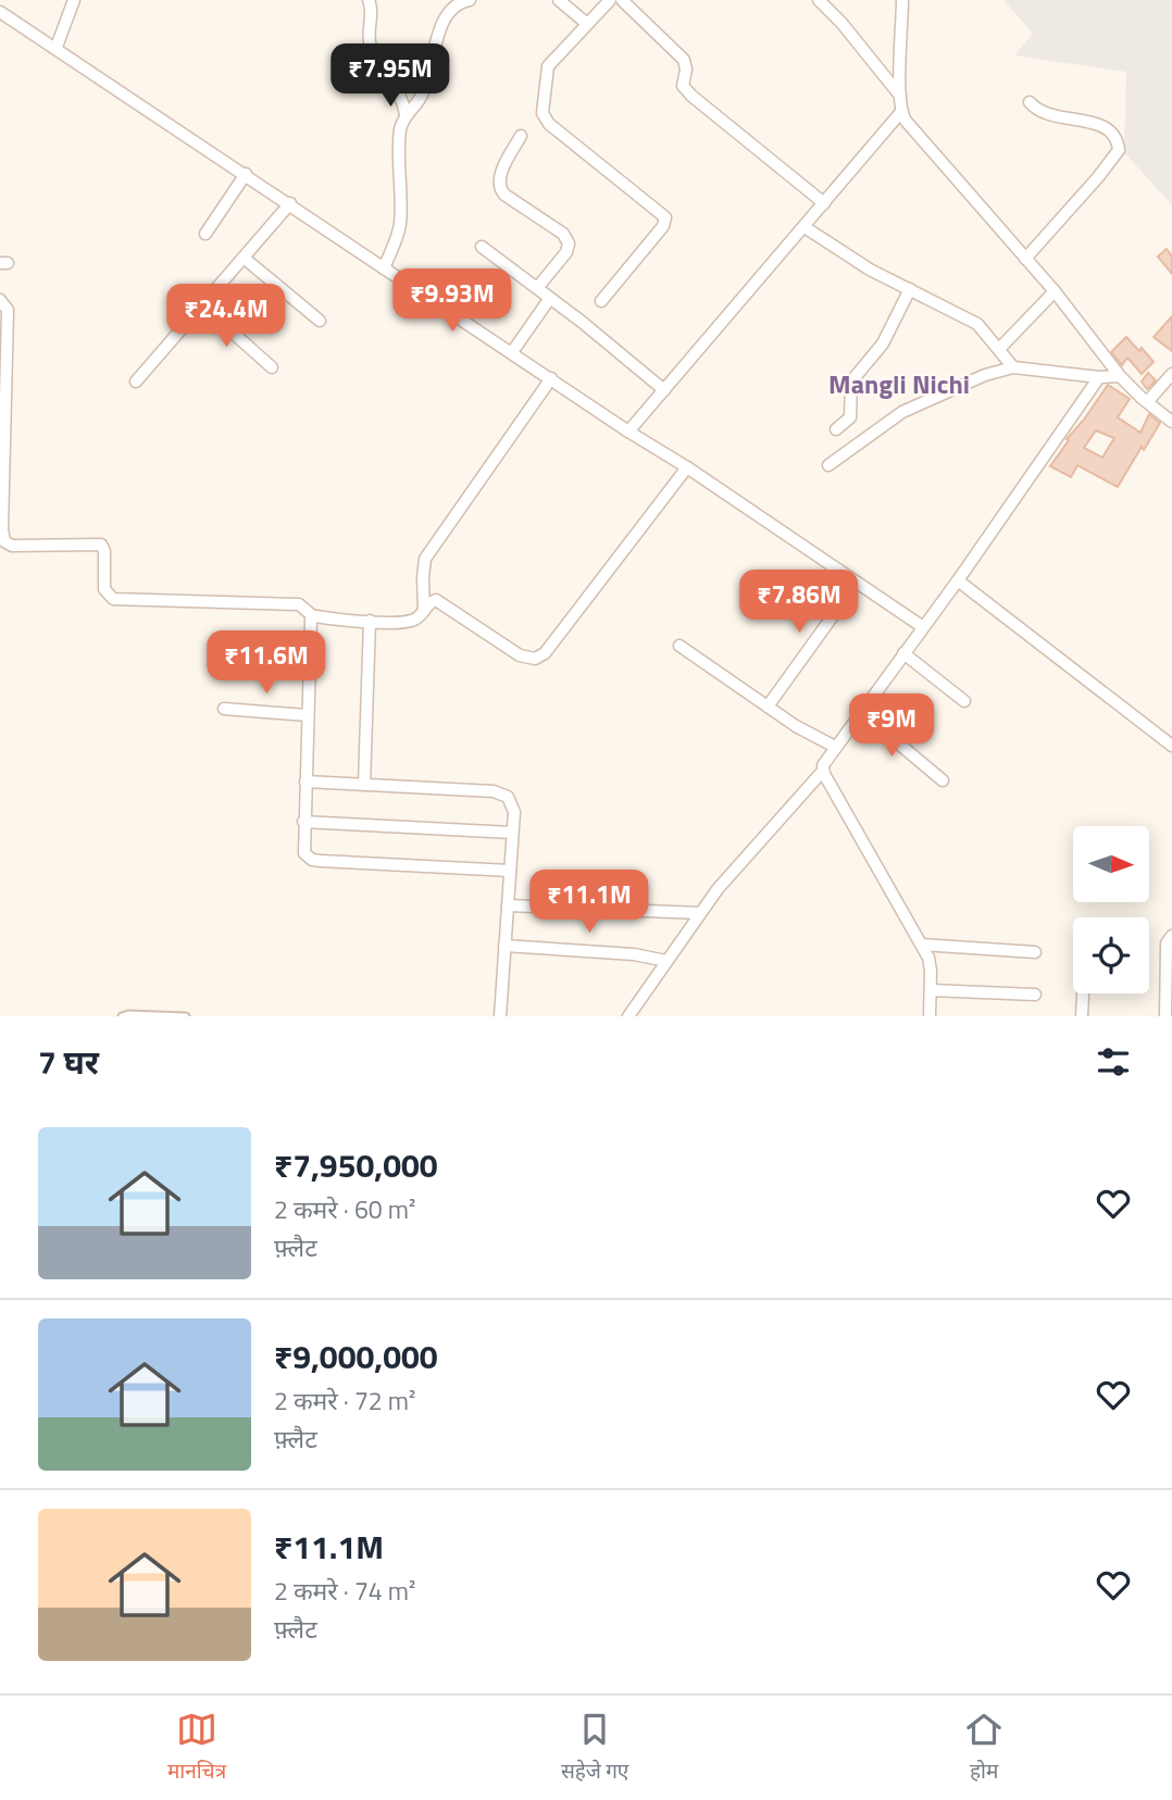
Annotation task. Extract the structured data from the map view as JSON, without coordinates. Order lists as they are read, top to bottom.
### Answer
{
  "districts": ["Mangli Nichi"],
  "north": "right",
  "page": {
    "price": [
      "₹7.95M",
      "₹9.93M",
      "₹24.4M",
      "₹7.86M",
      "₹11.6M",
      "₹9M",
      "₹11.1M"
    ],
    "heading": "7 घर",
    "list": [
      {
        "name": "₹7,950,000",
        "note": "2 कमरे · 60 m² · फ़्लैट"
      },
      {
        "name": "₹9,000,000",
        "note": "2 कमरे · 72 m² · फ़्लैट"
      },
      {
        "name": "₹11.1M",
        "note": "2 कमरे · 74 m² · फ़्लैट"
      }
    ],
    "tabs": ["मानचित्र", "सहेजे गए", "होम"]
  }
}
